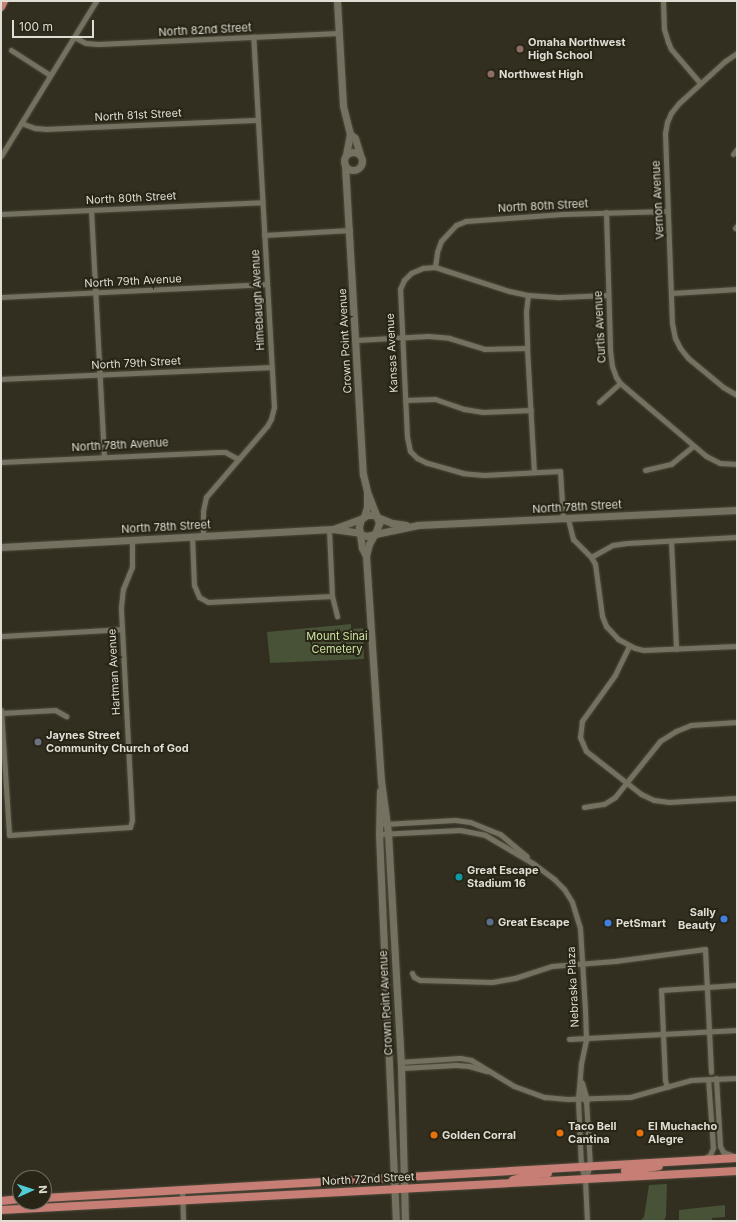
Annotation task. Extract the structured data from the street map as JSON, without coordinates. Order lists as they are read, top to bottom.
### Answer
{
  "streets": {
    "main road": [
      "Crown Point Avenue",
      "North 78th Street",
      "Nebraska Plaza",
      "North 72nd Street"
    ],
    "street": [
      "North 82nd Street",
      "North 81st Street",
      "North 80th Street",
      "Vernon Avenue",
      "North 79th Avenue",
      "Himebaugh Avenue",
      "Curtis Avenue",
      "Kansas Avenue",
      "North 79th Street",
      "North 78th Avenue",
      "Hartman Avenue"
    ]
  },
  "crossings": [
    ["North 82nd Street", "Himebaugh Avenue"],
    ["North 81st Street", "Himebaugh Avenue"],
    ["North 80th Street", "Vernon Avenue"],
    ["North 80th Street", "Himebaugh Avenue"],
    ["North 80th Street", "Curtis Avenue"],
    ["North 80th Street", "Kansas Avenue"],
    ["North 79th Avenue", "Himebaugh Avenue"],
    ["Himebaugh Avenue", "North 79th Street"],
    ["Himebaugh Avenue", "North 78th Avenue"],
    ["Himebaugh Avenue", "North 78th Street"],
    ["Crown Point Avenue", "North 72nd Street"],
    ["North 78th Street", "Hartman Avenue"],
    ["Nebraska Plaza", "North 72nd Street"]
  ],
  "parks": ["Mount Sinai Cemetery"],
  "places": [
    "Omaha Northwest High School",
    "Northwest High",
    "Jaynes Street Community Church of God",
    "Great Escape Stadium 16",
    "Sally Beauty",
    "Great Escape",
    "PetSmart",
    "Taco Bell Cantina",
    "El Muchacho Alegre",
    "Golden Corral"
  ],
  "scale_bar": "100 m",
  "north": "right"
}
